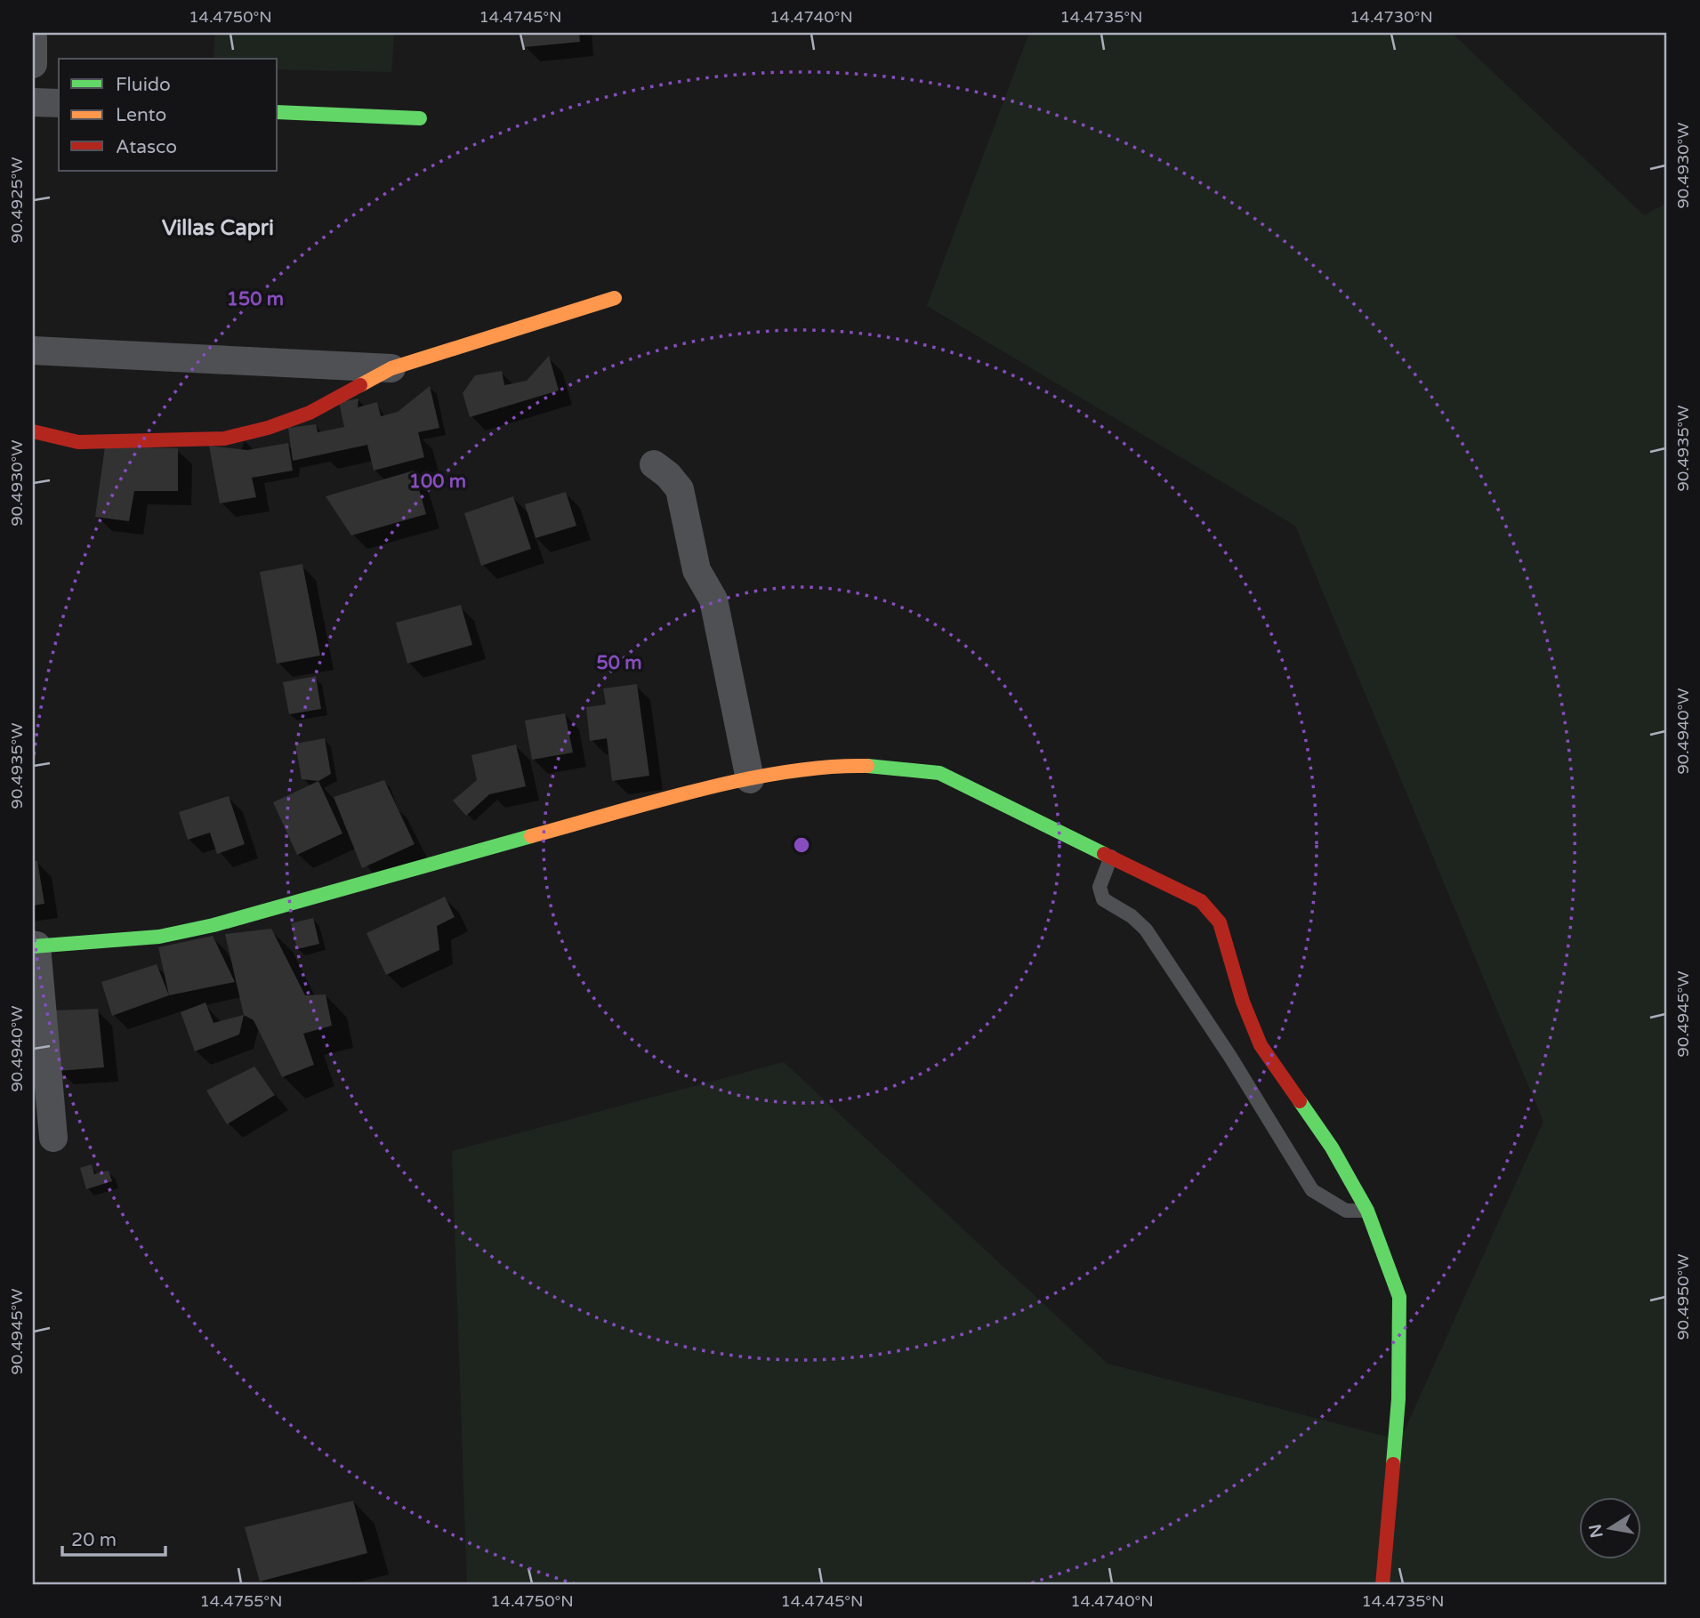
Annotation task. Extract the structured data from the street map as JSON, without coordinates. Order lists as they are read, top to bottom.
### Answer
{
  "districts": ["Villas Capri"],
  "legend": ["Fluido", "Lento", "Atasco"],
  "scale_bar": "20 m",
  "north": "left",
  "coordinates": [
    "14.4750°N",
    "14.4745°N",
    "14.4740°N",
    "14.4735°N",
    "14.4730°N",
    "90.4930°W",
    "90.4925°W",
    "90.4935°W",
    "90.4940°W",
    "90.4945°W",
    "90.4950°W",
    "14.4755°N"
  ],
  "rings": ["150 m", "100 m", "50 m"]
}
